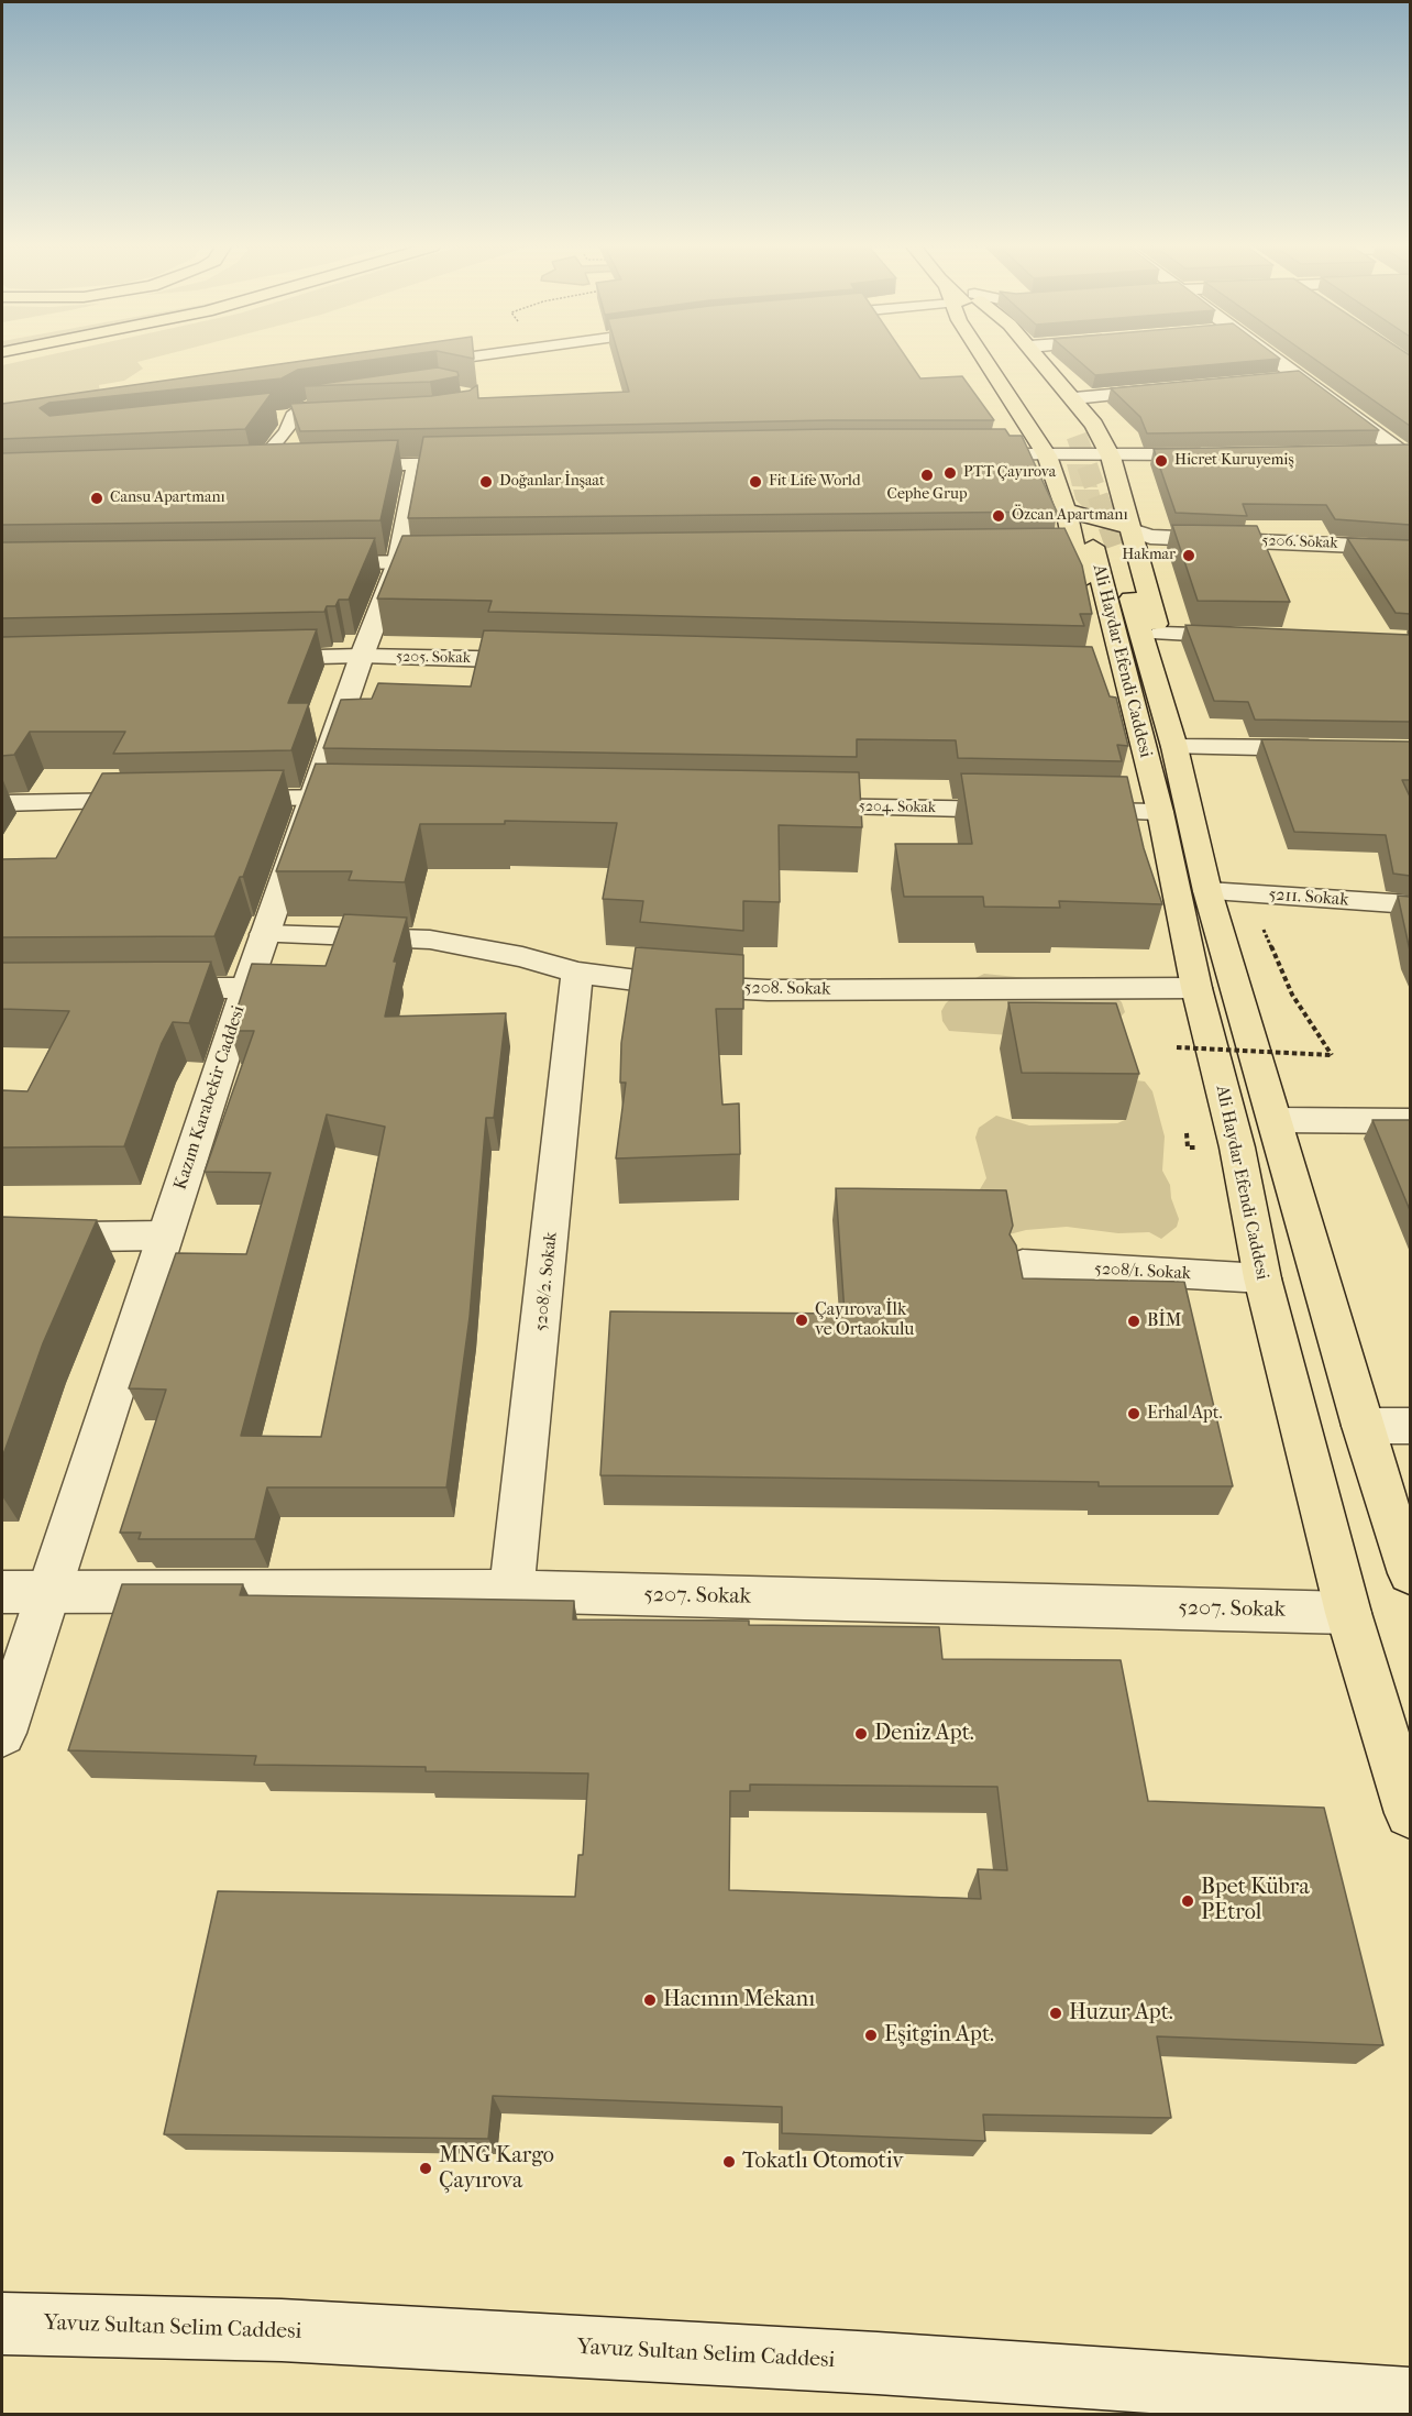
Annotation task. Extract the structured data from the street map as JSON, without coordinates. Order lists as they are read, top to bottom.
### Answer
{
  "streets": {
    "main road": ["Ali Haydar Efendi Caddesi"],
    "street": [
      "5206. Sokak",
      "5205. Sokak",
      "5204. Sokak",
      "5211. Sokak",
      "5208. Sokak",
      "Kazım Karabekir Caddesi",
      "5208/1. Sokak",
      "5208/2. Sokak",
      "5207. Sokak",
      "Yavuz Sultan Selim Caddesi"
    ]
  },
  "crossings": [
    ["5206. Sokak", "Ali Haydar Efendi Caddesi"],
    ["5205. Sokak", "Kazım Karabekir Caddesi"],
    ["Ali Haydar Efendi Caddesi", "5204. Sokak"],
    ["Ali Haydar Efendi Caddesi", "5211. Sokak"],
    ["Ali Haydar Efendi Caddesi", "5208. Sokak"],
    ["Ali Haydar Efendi Caddesi", "5208/1. Sokak"],
    ["Ali Haydar Efendi Caddesi", "5207. Sokak"],
    ["5208. Sokak", "Kazım Karabekir Caddesi"],
    ["5208. Sokak", "5208/2. Sokak"],
    ["Kazım Karabekir Caddesi", "5207. Sokak"],
    ["5208/2. Sokak", "5207. Sokak"]
  ],
  "places": [
    "Hicret Kuruyemiş",
    "PTT Çayırova",
    "Cephe Grup",
    "Doğanlar İnşaat",
    "Fit Life World",
    "Cansu Apartmanı",
    "Özcan Apartmanı",
    "Hakmar",
    "Çayırova İlk ve Ortaokulu",
    "BİM",
    "Erhal Apt.",
    "Deniz Apt.",
    "Bpet Kübra PEtrol",
    "Hacının Mekanı",
    "Huzur Apt.",
    "Eşitgin Apt.",
    "Tokatlı Otomotiv",
    "MNG Kargo Çayırova"
  ]
}
